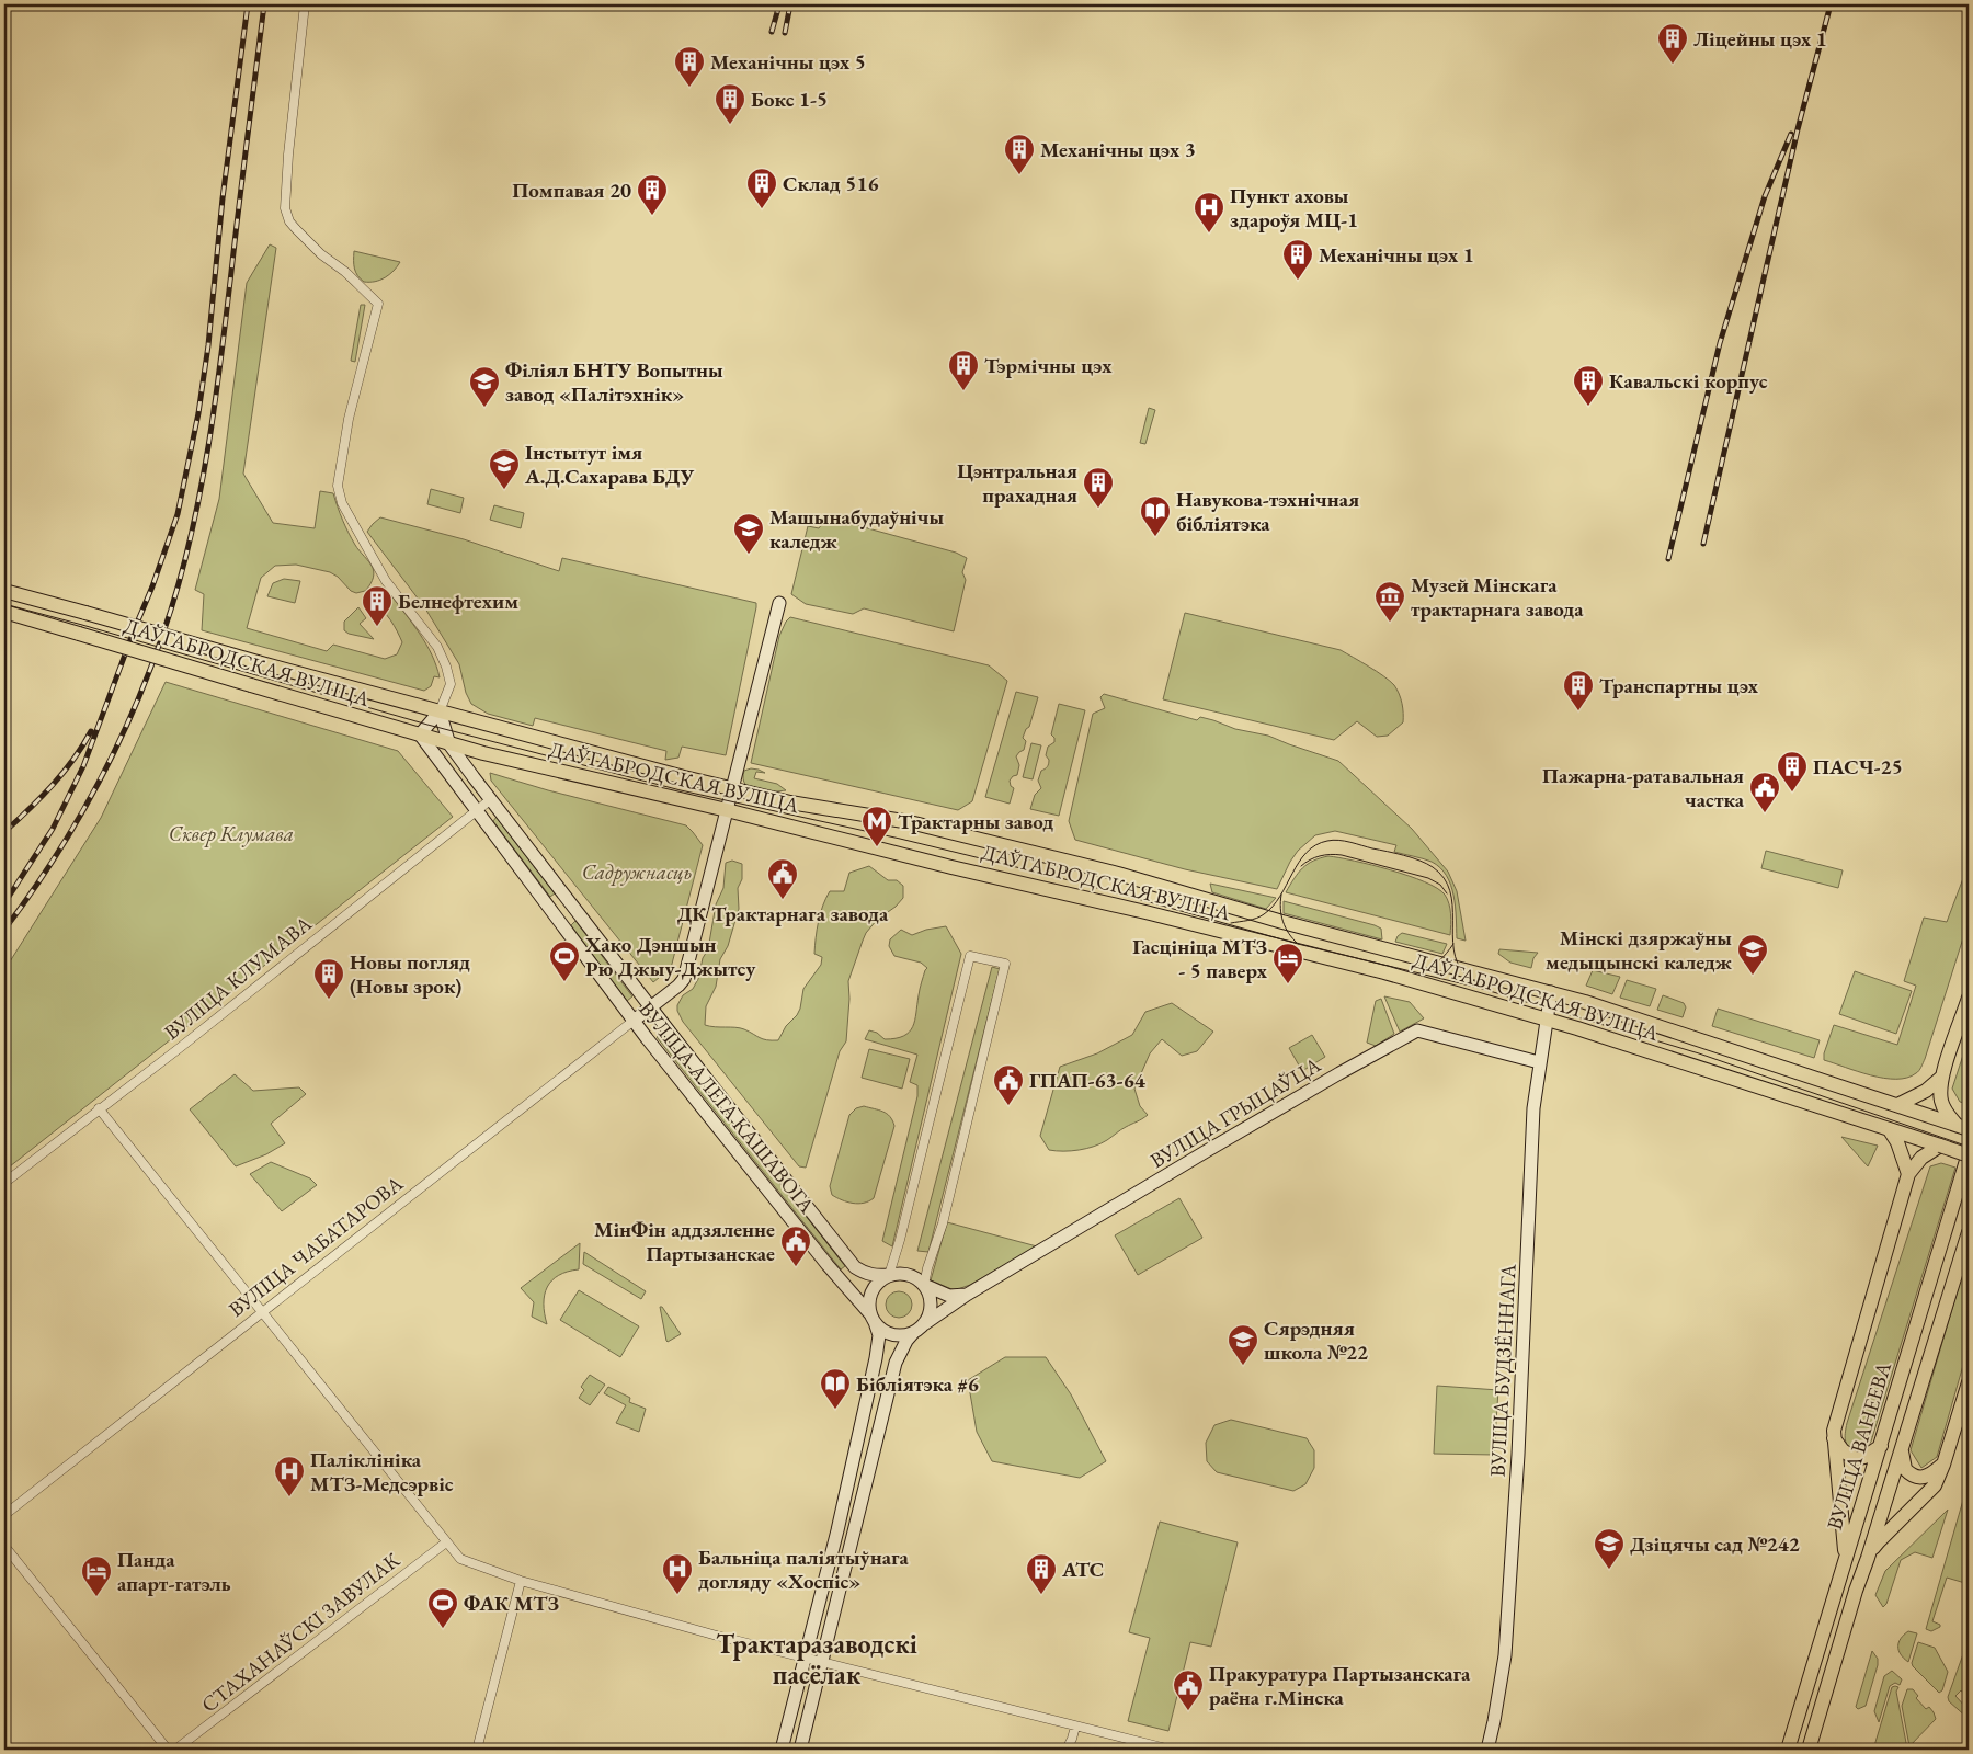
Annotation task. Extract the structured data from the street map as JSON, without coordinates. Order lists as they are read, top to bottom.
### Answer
{
  "streets": {
    "main road": [
      "ДАЎГАБРОДСКАЯ ВУЛІЦА",
      "ВУЛІЦА АЛЕГА КАШАВОГА",
      "ВУЛІЦА ГРЫЦАЎЦА",
      "ВУЛІЦА ЧАБАТАРОВА",
      "ВУЛІЦА БУДЗЁННАГА",
      "ВУЛІЦА ВАНЕЕВА"
    ],
    "street": ["ВУЛІЦА КЛУМАВА", "СТАХАНАЎСКІ ЗАВУЛАК"]
  },
  "crossings": [
    ["ДАЎГАБРОДСКАЯ ВУЛІЦА", "ВУЛІЦА АЛЕГА КАШАВОГА"],
    ["ДАЎГАБРОДСКАЯ ВУЛІЦА", "ВУЛІЦА ЧАБАТАРОВА"],
    ["ДАЎГАБРОДСКАЯ ВУЛІЦА", "ВУЛІЦА БУДЗЁННАГА"],
    ["ДАЎГАБРОДСКАЯ ВУЛІЦА", "ВУЛІЦА ВАНЕЕВА"],
    ["ВУЛІЦА КЛУМАВА", "ВУЛІЦА АЛЕГА КАШАВОГА"],
    ["ВУЛІЦА АЛЕГА КАШАВОГА", "ВУЛІЦА ГРЫЦАЎЦА"],
    ["ВУЛІЦА АЛЕГА КАШАВОГА", "ВУЛІЦА ЧАБАТАРОВА"],
    ["ВУЛІЦА ГРЫЦАЎЦА", "ВУЛІЦА БУДЗЁННАГА"]
  ],
  "districts": ["Трактаразаводскі пасёлак"],
  "parks": ["Сквер Клумава", "Садружнасць"],
  "places": {
    "building": [
      "Ліцейны цэх 1",
      "Механічны цэх 5",
      "Бокс 1-5",
      "Механічны цэх 3",
      "Склад 516",
      "Помпавая 20",
      "Механічны цэх 1",
      "Тэрмічны цэх",
      "Кавальскі корпус",
      "Цэнтральная прахадная",
      "Белнефтехим",
      "Транспартны цэх",
      "ПАСЧ-25",
      "Новы погляд (Новы зрок)",
      "АТС"
    ],
    "hospital": ["Пункт аховы здароўя МЦ-1", "Паліклініка МТЗ-Медсэрвіс", "Бальніца паліятыўнага догляду «Хоспіс»"],
    "school or university": [
      "Філіял БНТУ Вопытны завод «Палітэхнік»",
      "Інстытут імя А.Д.Сахарава БДУ",
      "Машынабудаўнічы каледж",
      "Мінскі дзяржаўны медыцынскі каледж",
      "Сярэдняя школа №22",
      "Дзіцячы сад №242"
    ],
    "library": ["Навукова-тэхнічная бібліятэка", "Бібліятэка #6"],
    "museum": ["Музей Мінскага трактарнага завода"],
    "public building": [
      "Пажарна-ратавальная частка",
      "ДК Трактарнага завода",
      "ГПАП-63-64",
      "МінФін аддзяленне Партызанскае",
      "Пракуратура Партызанскага раёна г.Мінска"
    ],
    "metro station": ["Трактарны завод"],
    "sports": ["Хако Дэншын Рю Джыу-Джытсу", "ФАК МТЗ"],
    "hotel": ["Гасцініца МТЗ - 5 паверх", "Панда апарт-гатэль"]
  }
}
